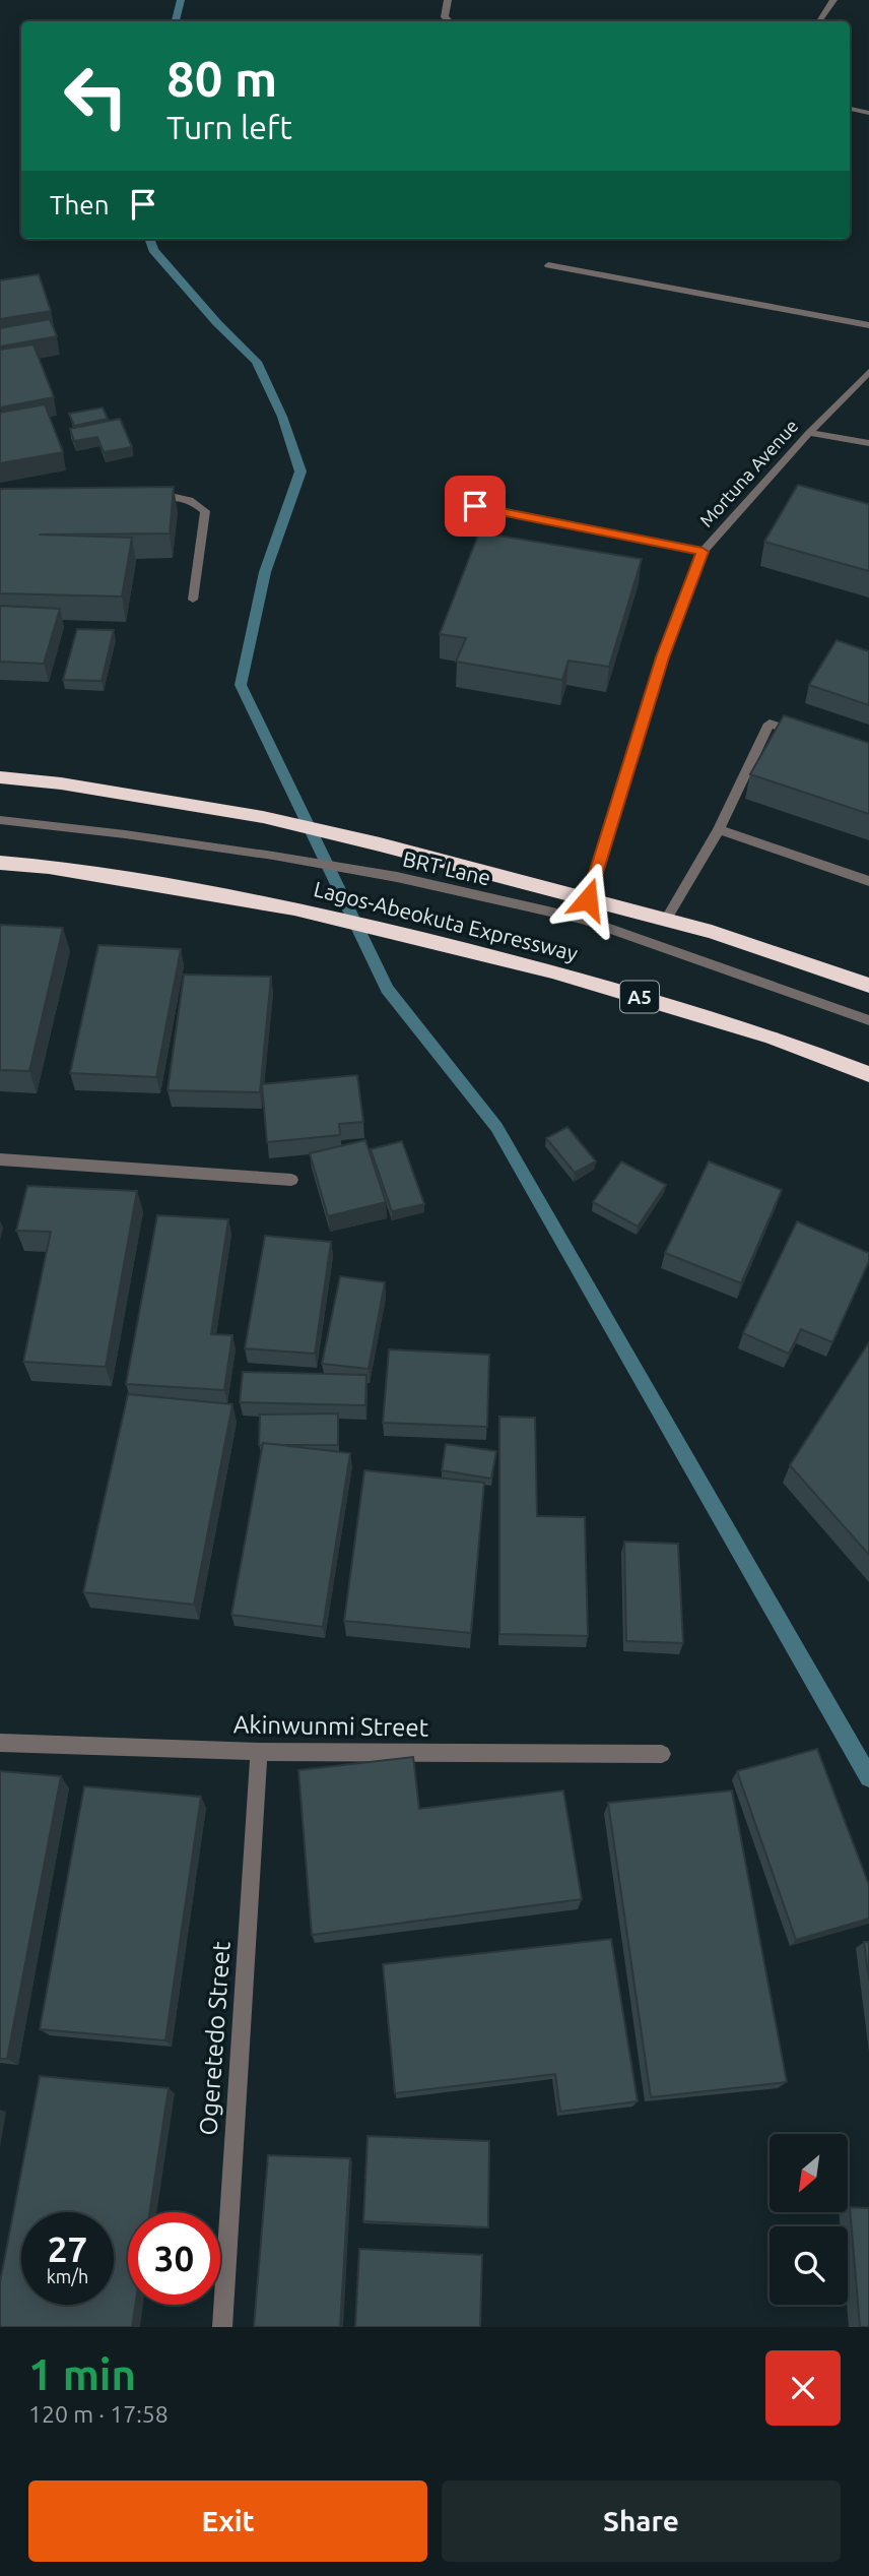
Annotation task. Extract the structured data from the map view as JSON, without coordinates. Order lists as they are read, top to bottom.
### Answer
{
  "streets": {
    "highway": ["Lagos-Abeokuta Expressway", "A5"],
    "street": [
      "Mortuna Avenue",
      "BRT Lane",
      "Akinwunmi Street",
      "Ogeretedo Street"
    ]
  },
  "crossings": [
    ["Akinwunmi Street", "Ogeretedo Street"]
  ],
  "north": "bottom left",
  "page": {
    "turn": ["80 m", "Turn left"],
    "then": "Then",
    "speed": "27 km/h",
    "limit": "30",
    "heading": ["1 min", "120 m · 17:58"],
    "buttons": ["Exit", "Share"]
  }
}
